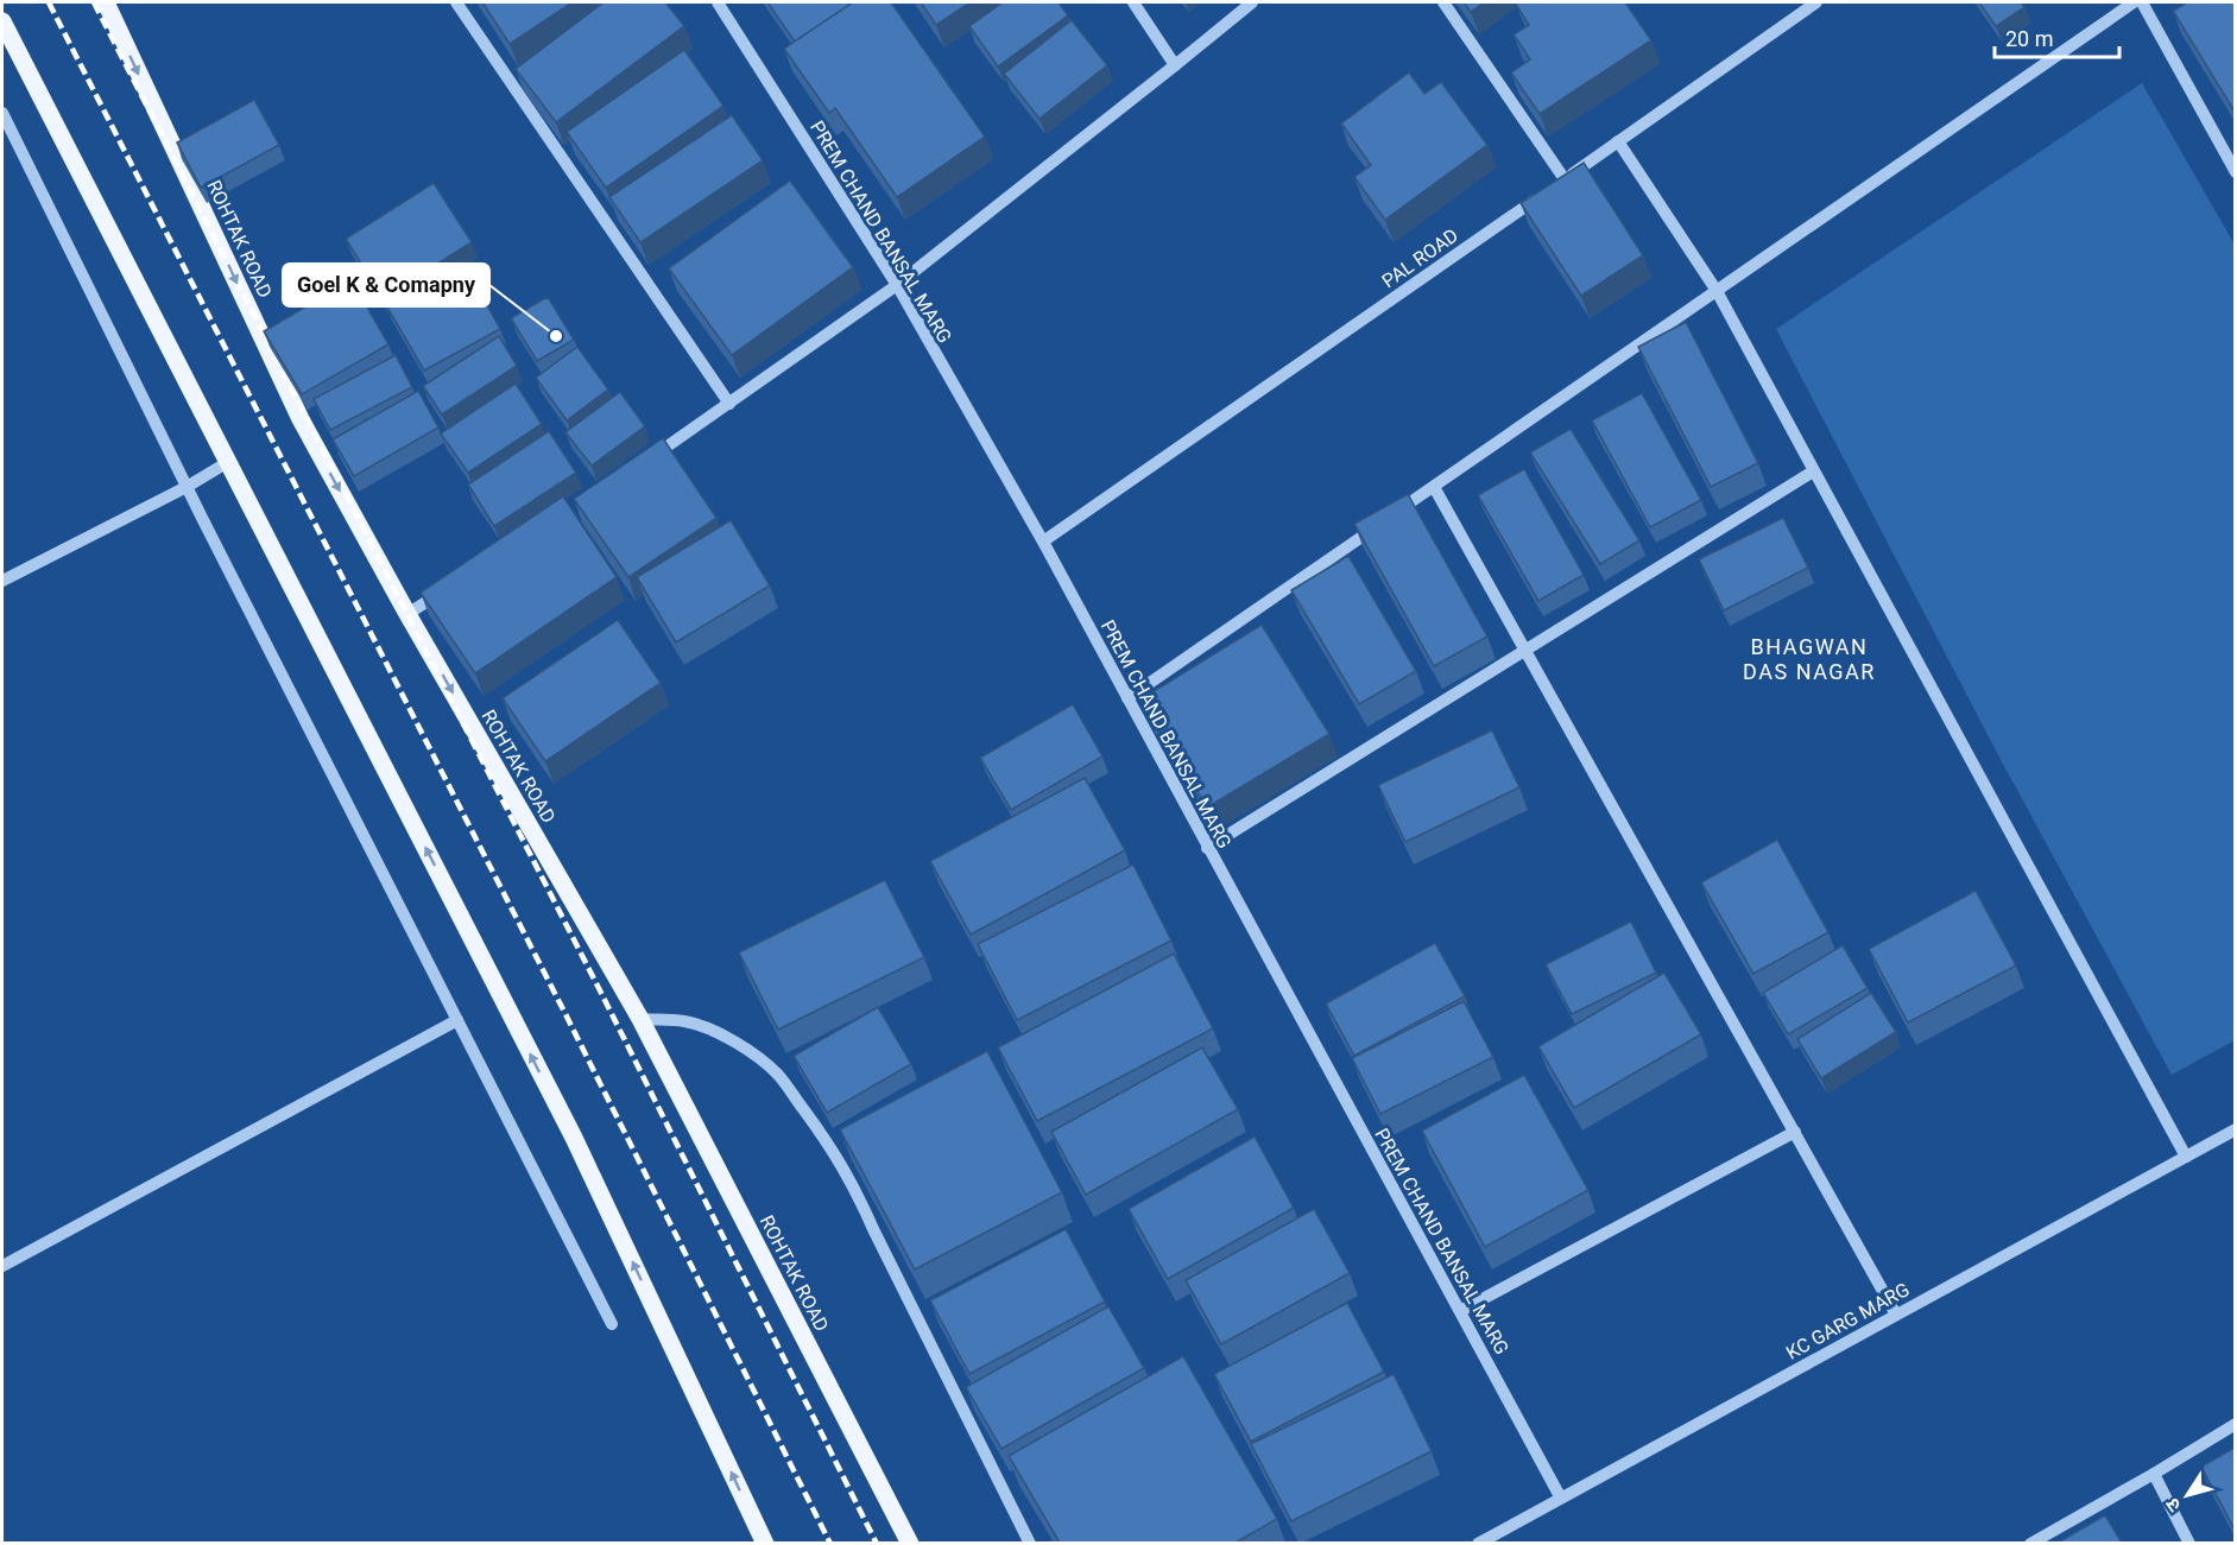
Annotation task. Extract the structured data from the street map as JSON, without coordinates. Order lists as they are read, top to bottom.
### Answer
{
  "streets": {
    "main road": ["ROHTAK ROAD"],
    "street": ["PREM CHAND BANSAL MARG", "PAL ROAD", "KC GARG MARG"]
  },
  "crossings": [
    ["PREM CHAND BANSAL MARG", "PAL ROAD"],
    ["PREM CHAND BANSAL MARG", "KC GARG MARG"]
  ],
  "districts": ["BHAGWAN DAS NAGAR"],
  "places": ["Goel K & Comapny"],
  "scale_bar": "20 m",
  "north": "bottom left"
}
